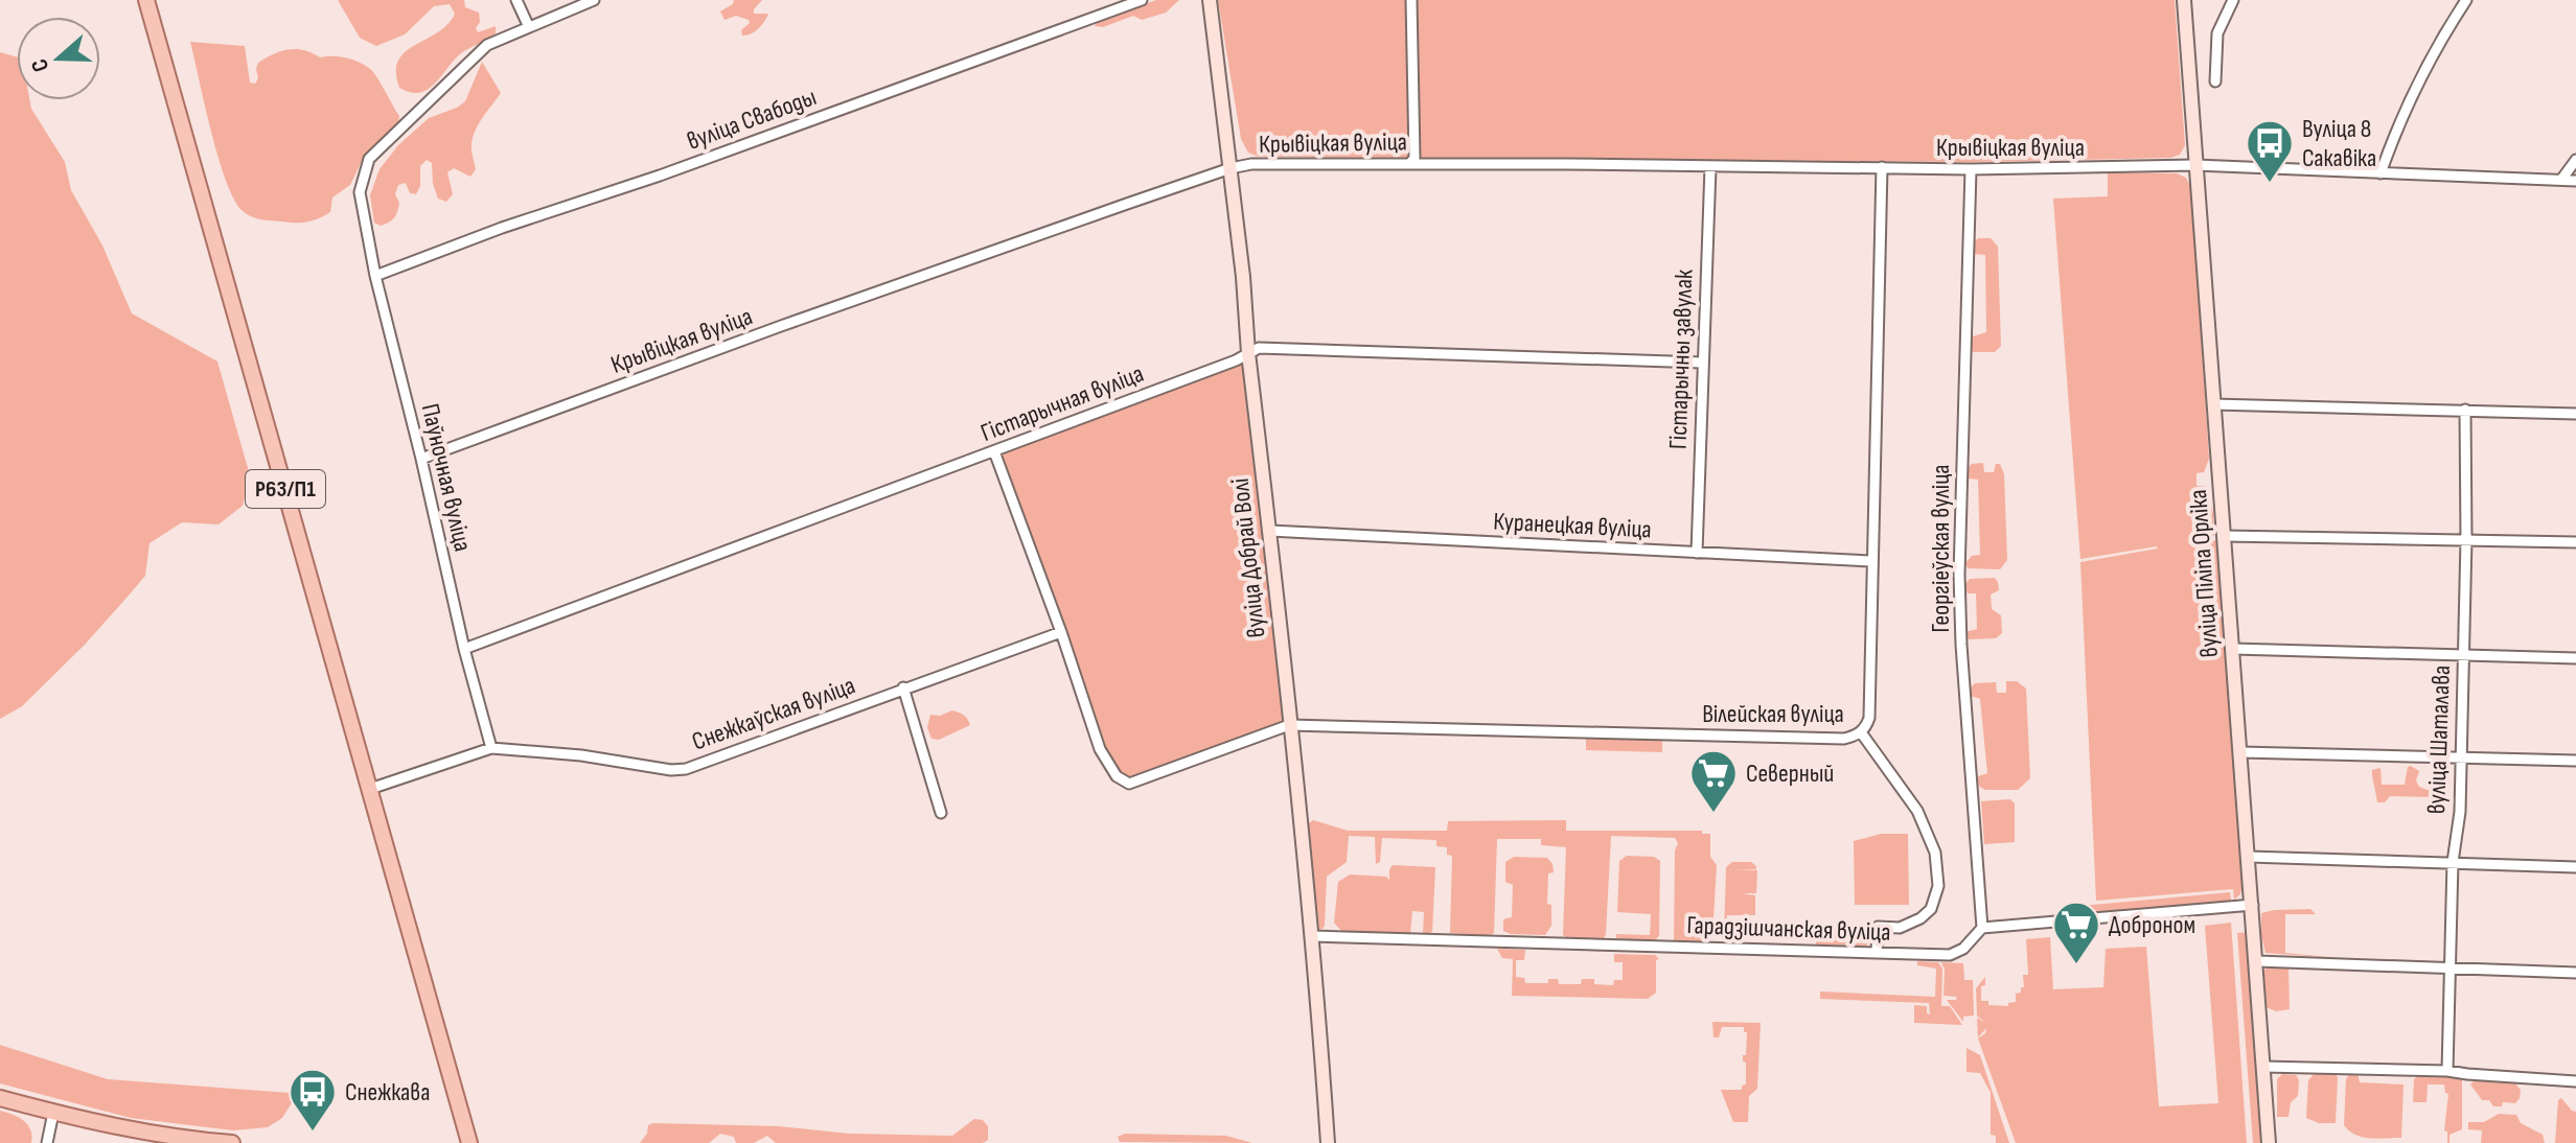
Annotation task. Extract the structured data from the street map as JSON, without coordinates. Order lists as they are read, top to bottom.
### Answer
{
  "streets": {
    "main road": ["Р63/П1"],
    "street": [
      "вуліца Свабоды",
      "Крывіцкая вуліца",
      "Гістарычны завулак",
      "Гістарычная вуліца",
      "Паўночная вуліца",
      "Куранецкая вуліца",
      "Георгіеўская вуліца",
      "вуліца Добрай Волі",
      "вуліца Піліпа Орліка",
      "Снежкаўская вуліца",
      "Вілейская вуліца",
      "вуліца Шаталава",
      "Гарадзішчанская вуліца"
    ]
  },
  "crossings": [
    ["вуліца Свабоды", "Паўночная вуліца"],
    ["Крывіцкая вуліца", "Гістарычны завулак"],
    ["Крывіцкая вуліца", "Паўночная вуліца"],
    ["Крывіцкая вуліца", "Георгіеўская вуліца"],
    ["Крывіцкая вуліца", "вуліца Добрай Волі"],
    ["Крывіцкая вуліца", "вуліца Піліпа Орліка"],
    ["Крывіцкая вуліца", "Вілейская вуліца"],
    ["Гістарычны завулак", "Гістарычная вуліца"],
    ["Гістарычны завулак", "Куранецкая вуліца"],
    ["Гістарычная вуліца", "Паўночная вуліца"],
    ["Гістарычная вуліца", "вуліца Добрай Волі"],
    ["Паўночная вуліца", "Снежкаўская вуліца"],
    ["Куранецкая вуліца", "вуліца Добрай Волі"],
    ["Куранецкая вуліца", "Вілейская вуліца"],
    ["Георгіеўская вуліца", "Гарадзішчанская вуліца"],
    ["вуліца Добрай Волі", "Вілейская вуліца"],
    ["вуліца Добрай Волі", "Гарадзішчанская вуліца"],
    ["Снежкаўская вуліца", "Вілейская вуліца"]
  ],
  "places": {
    "bus stop": ["Вуліца 8 Сакавіка", "Снежкава"],
    "supermarket": ["Северный", "Доброном"]
  },
  "north": "left"
}
